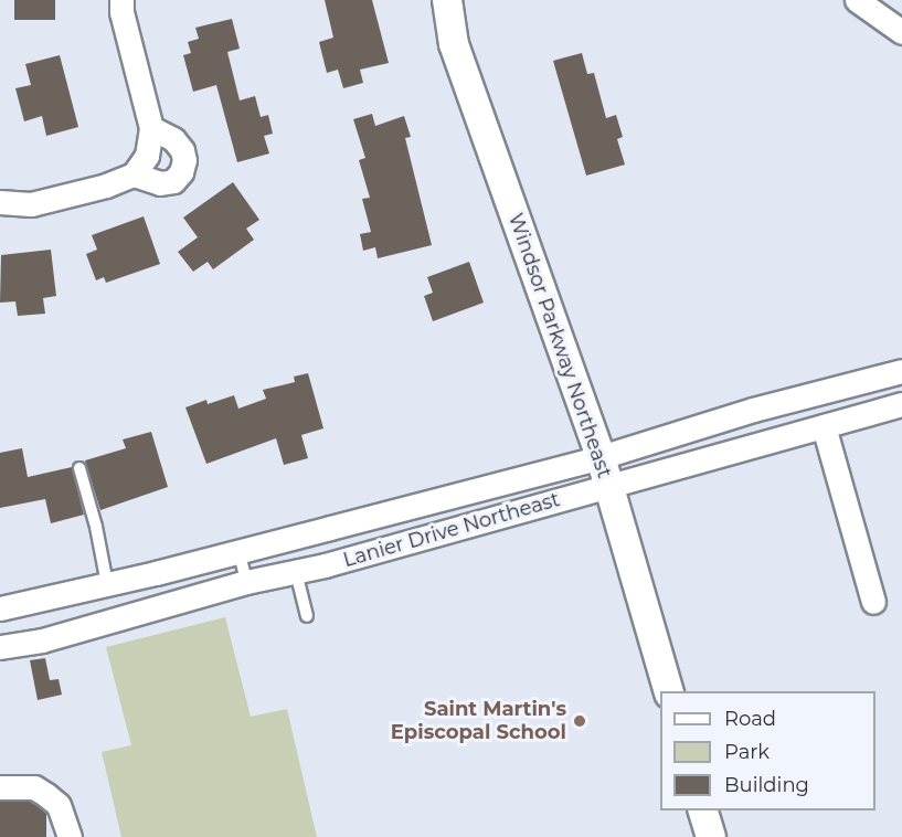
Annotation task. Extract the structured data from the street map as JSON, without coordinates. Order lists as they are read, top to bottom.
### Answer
{
  "streets": {
    "street": ["Windsor Parkway Northeast", "Lanier Drive Northeast"]
  },
  "crossings": [
    ["Windsor Parkway Northeast", "Lanier Drive Northeast"]
  ],
  "places": ["Saint Martin's Episcopal School"],
  "legend": ["Road", "Park", "Building"]
}
